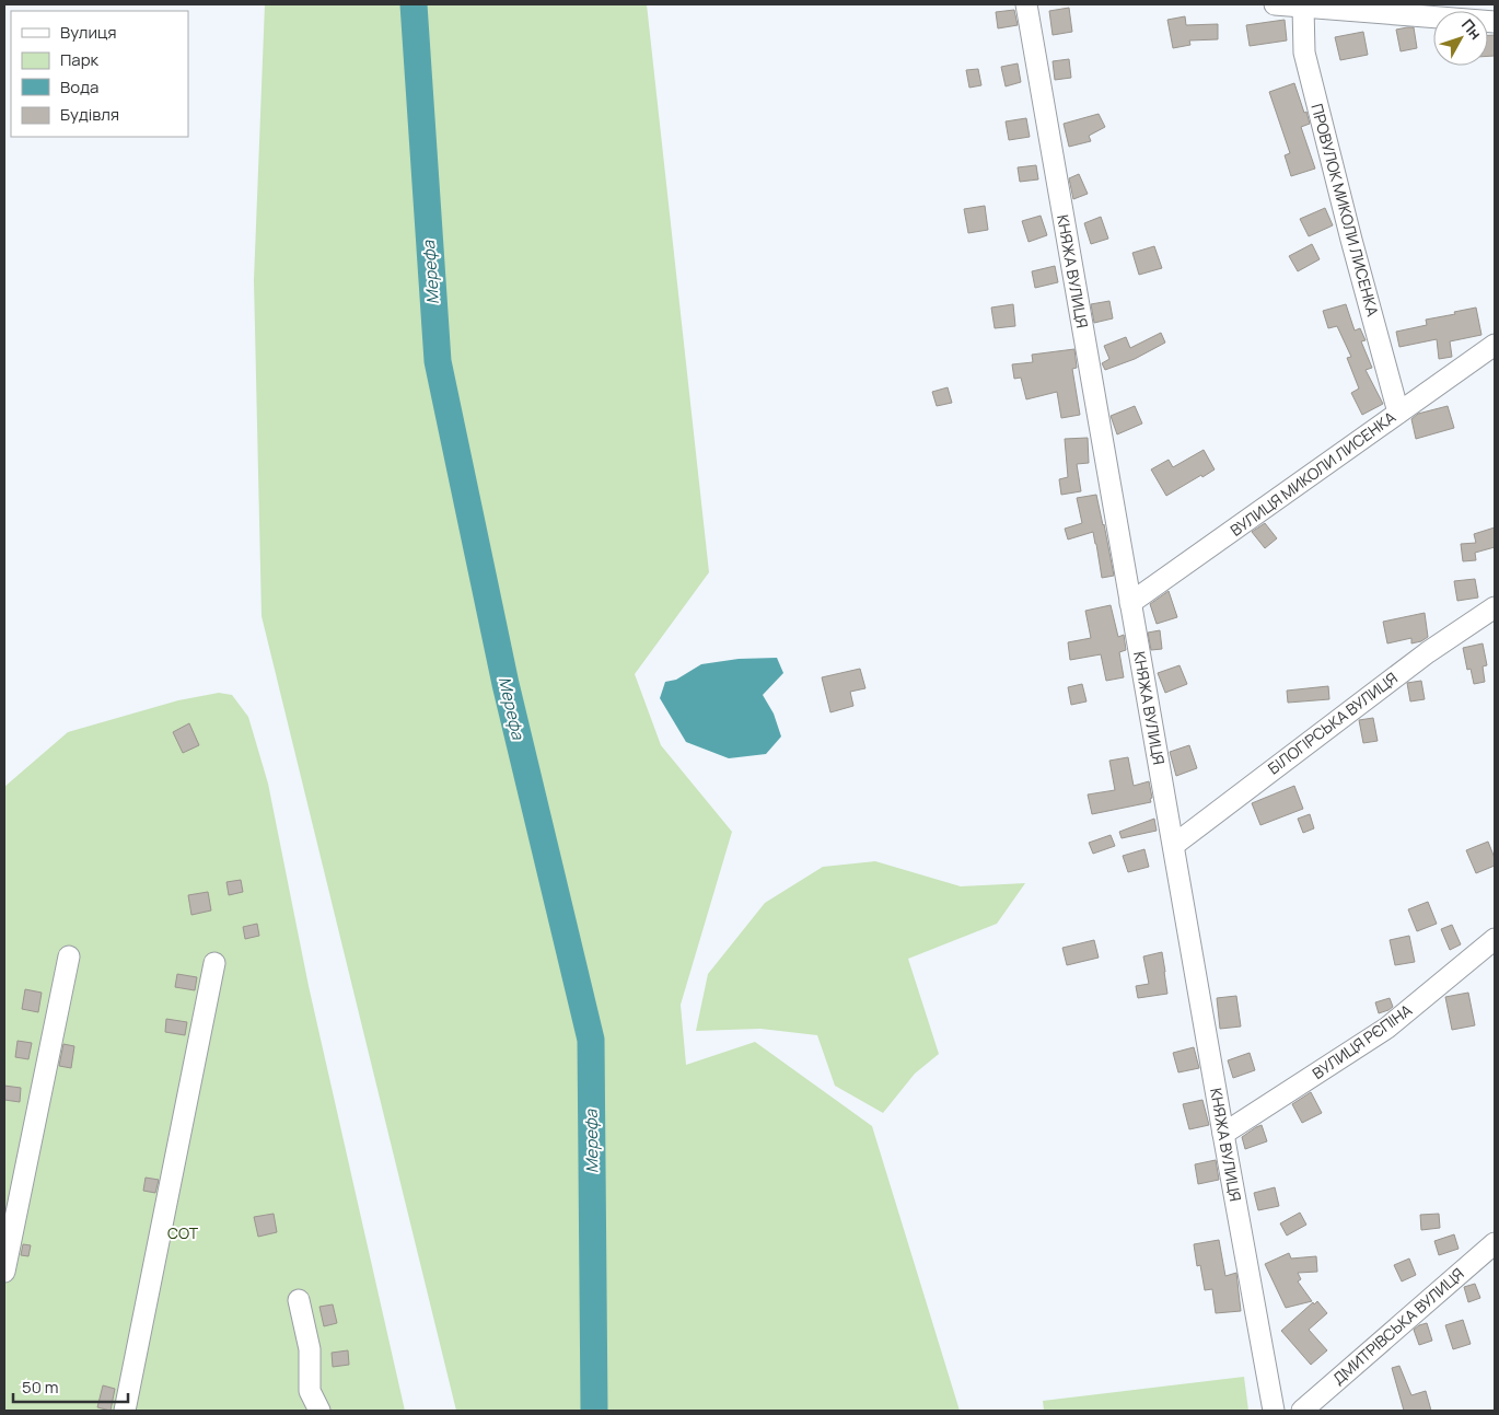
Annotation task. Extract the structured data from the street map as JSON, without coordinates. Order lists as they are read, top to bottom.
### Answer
{
  "streets": {
    "street": [
      "ПРОВУЛОК МИКОЛИ ЛИСЕНКА",
      "КНЯЖА ВУЛИЦЯ",
      "ВУЛИЦЯ МИКОЛИ ЛИСЕНКА",
      "БІЛОГІРСЬКА ВУЛИЦЯ",
      "ВУЛИЦЯ РЄПІНА",
      "ДМИТРІВСЬКА ВУЛИЦЯ"
    ]
  },
  "crossings": [
    ["ПРОВУЛОК МИКОЛИ ЛИСЕНКА", "ВУЛИЦЯ МИКОЛИ ЛИСЕНКА"],
    ["КНЯЖА ВУЛИЦЯ", "ВУЛИЦЯ МИКОЛИ ЛИСЕНКА"],
    ["КНЯЖА ВУЛИЦЯ", "БІЛОГІРСЬКА ВУЛИЦЯ"],
    ["КНЯЖА ВУЛИЦЯ", "ВУЛИЦЯ РЄПІНА"]
  ],
  "water": ["Мерефа"],
  "parks": ["СОТ"],
  "legend": [
    "Вулиця",
    "Парк",
    "Вода",
    "Будівля"
  ],
  "scale_bar": "50 m",
  "north": "top right"
}
